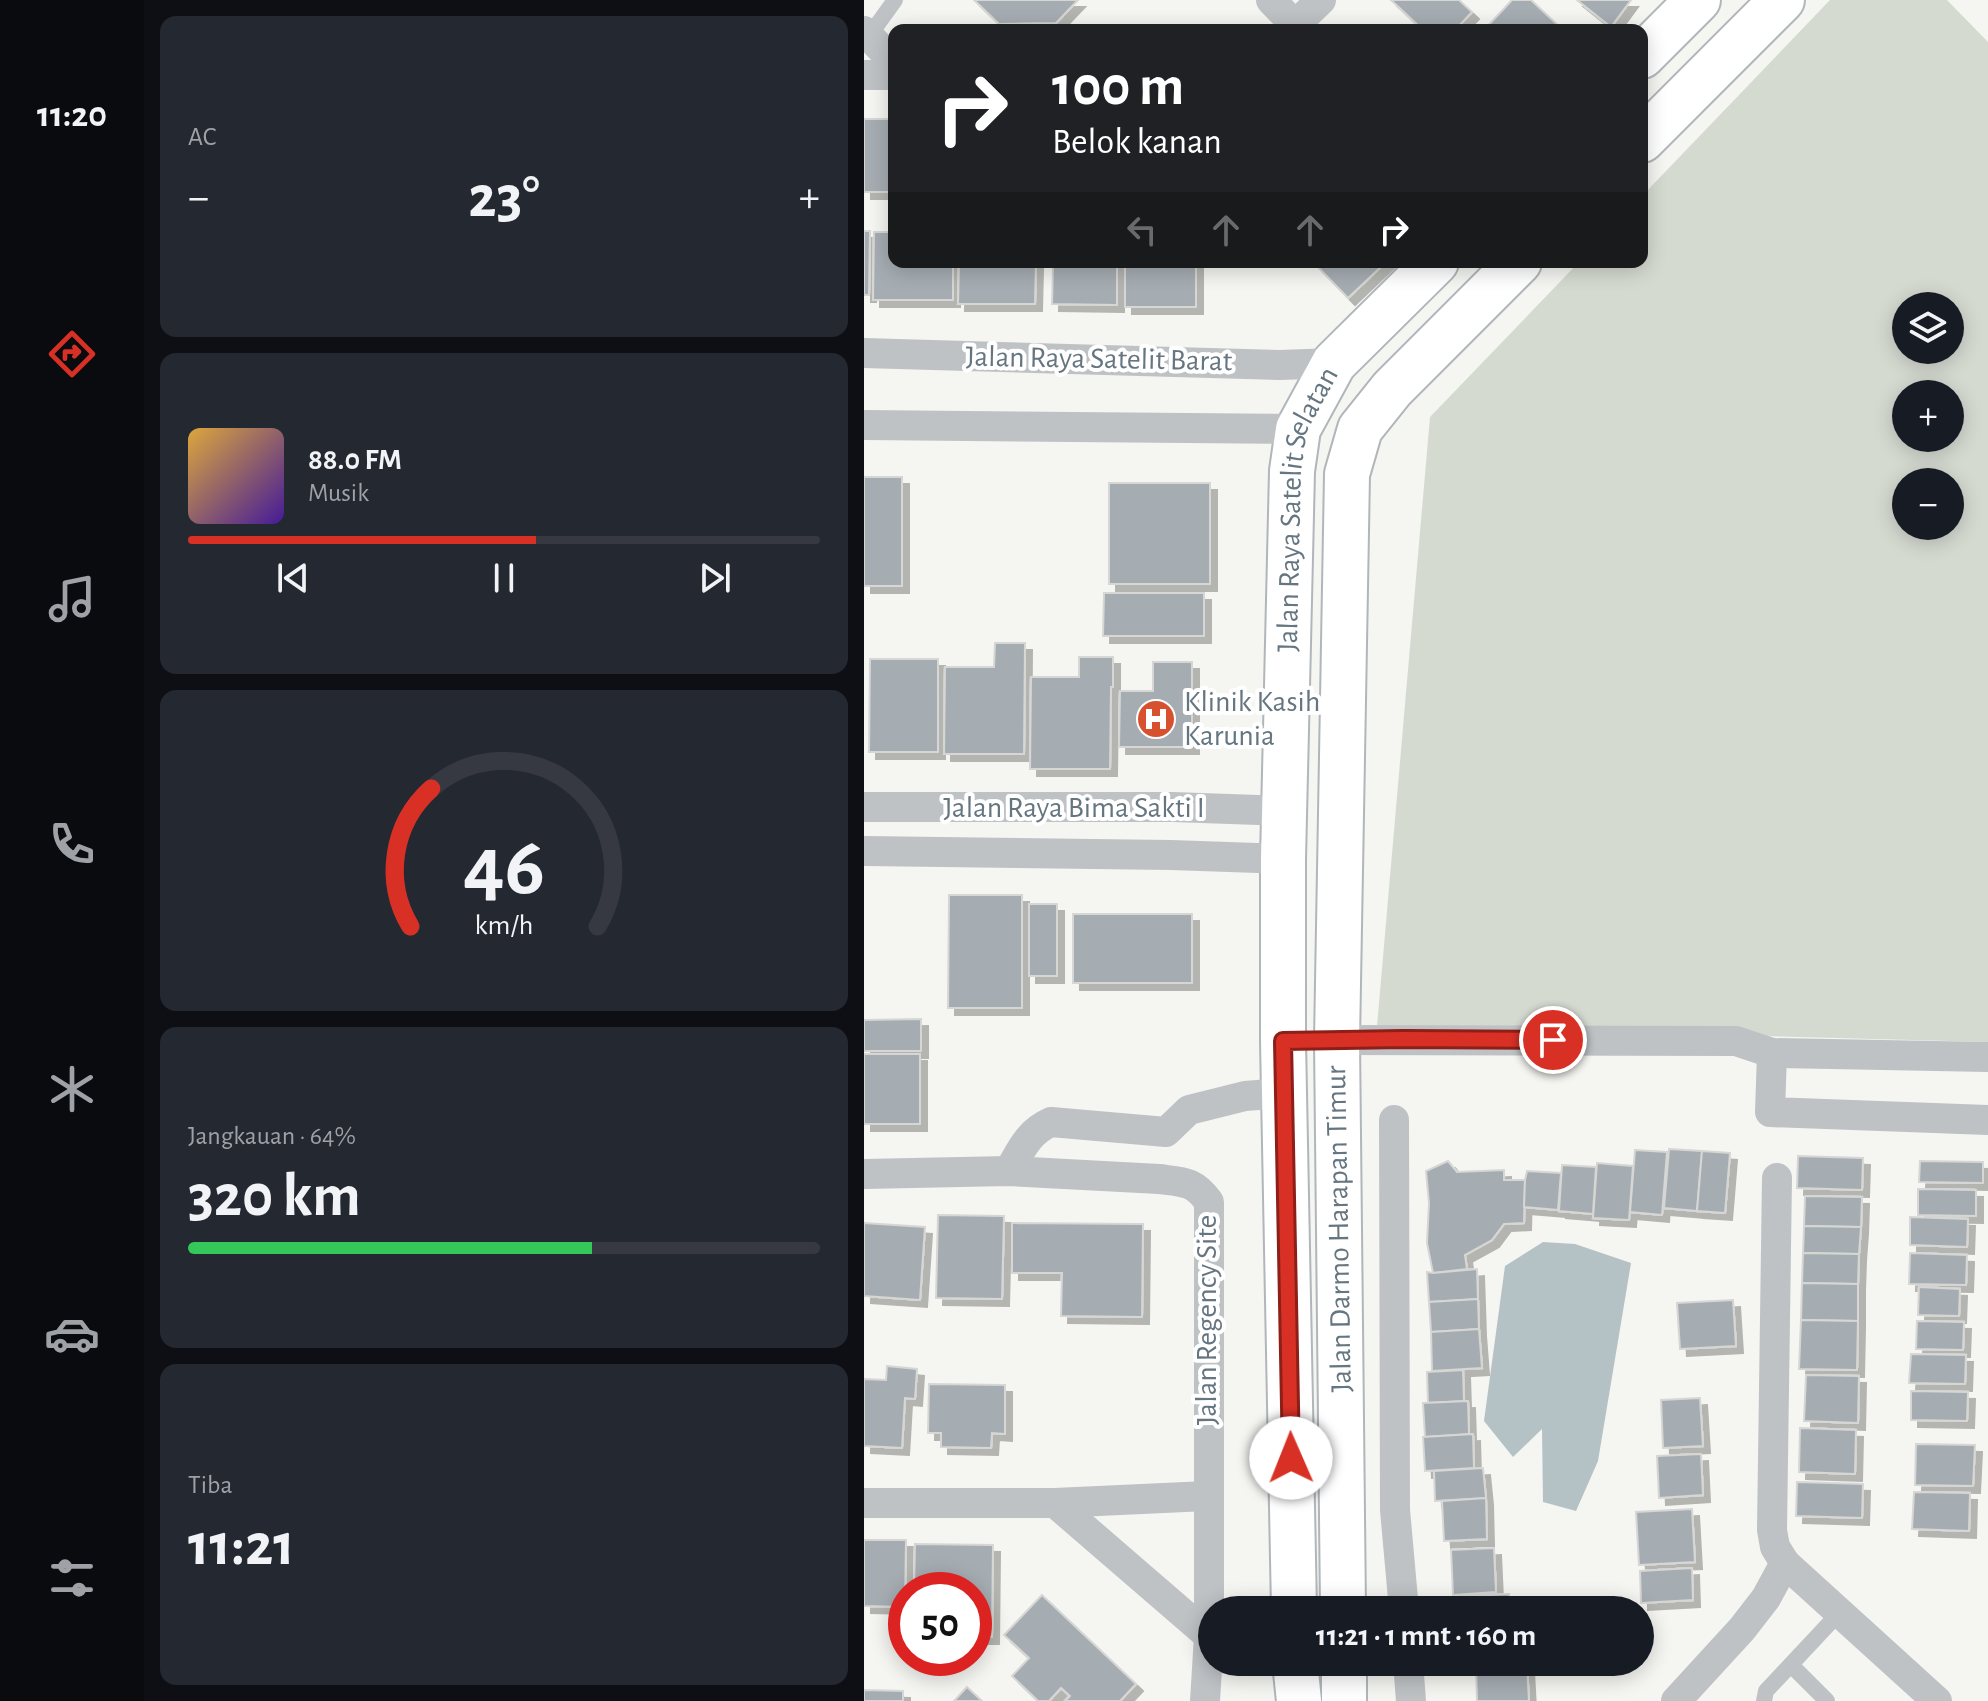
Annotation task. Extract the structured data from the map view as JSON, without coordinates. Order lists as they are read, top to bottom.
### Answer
{
  "streets": {
    "main road": ["Jalan Raya Satelit Selatan", "Jalan Darmo Harapan Timur"],
    "street": ["Jalan Raya Satelit Barat", "Jalan Raya Bima Sakti I", "Jalan Regency Site"]
  },
  "crossings": [
    ["Jalan Raya Satelit Barat", "Jalan Raya Satelit Selatan"],
    ["Jalan Raya Satelit Selatan", "Jalan Raya Bima Sakti I"],
    ["Jalan Raya Satelit Selatan", "Jalan Darmo Harapan Timur"]
  ],
  "places": {
    "hospital": ["Klinik Kasih Karunia"]
  },
  "page": {
    "tabs": "11:20",
    "tile": [
      "AC",
      ["Jangkauan · 64%", "320 km"],
      ["Tiba", "11:21"]
    ],
    "turn": ["100 m", "Belok kanan"],
    "heat": ["−", "23°", "+"],
    "map_buttons": ["+", "−"],
    "song": ["88.0 FM", "Musik"],
    "limit": "50",
    "trip": "11:21 · 1 mnt · 160 m",
    "gauge": ["46", "km/h"]
  }
}
